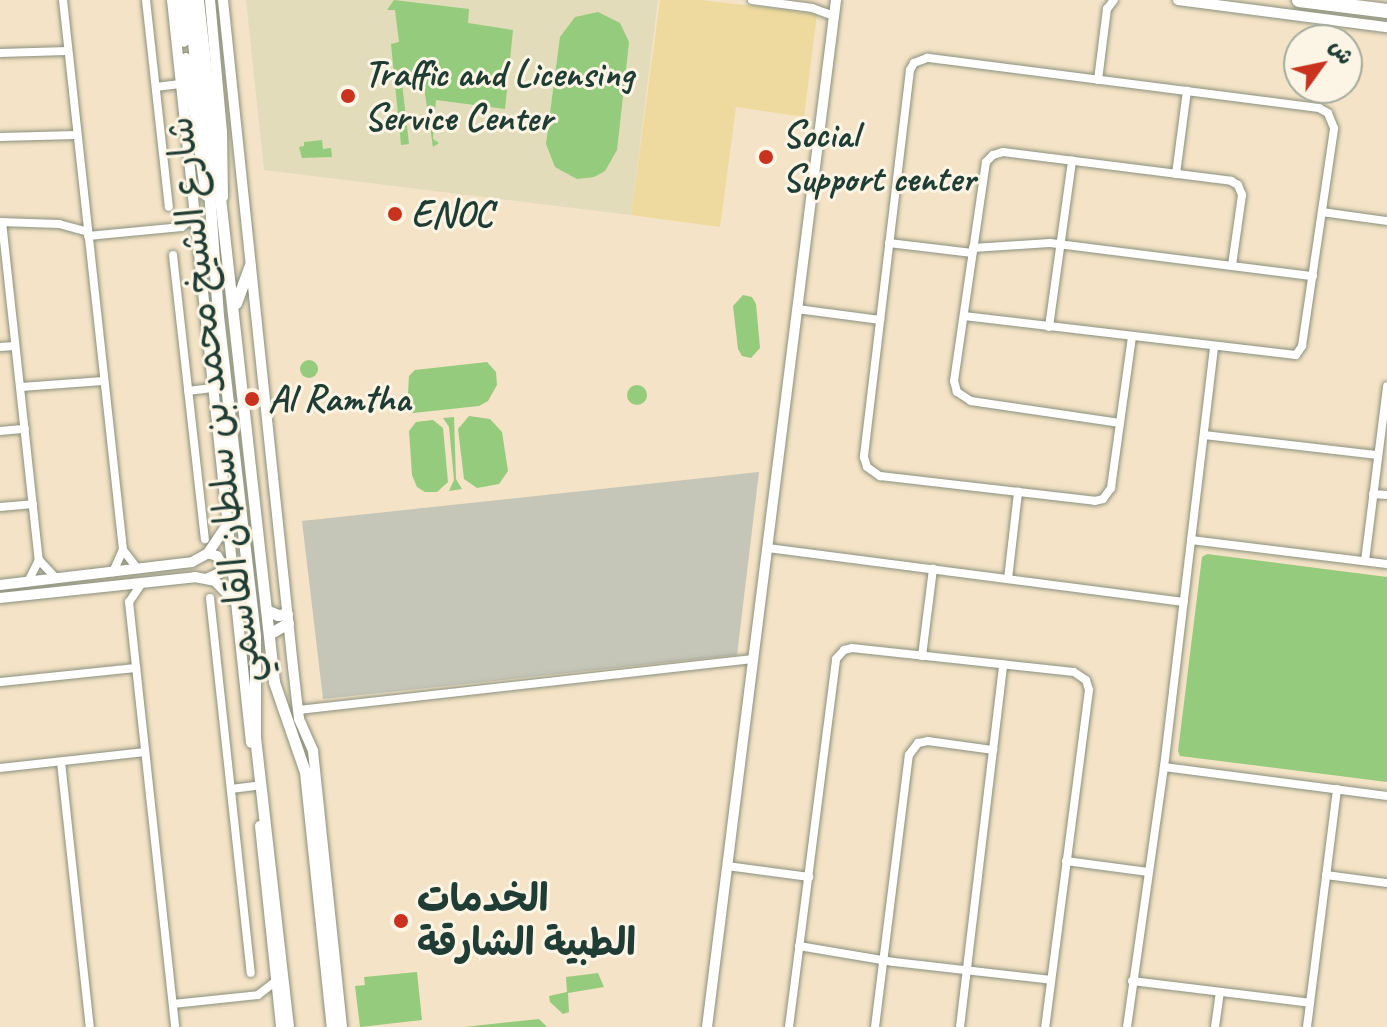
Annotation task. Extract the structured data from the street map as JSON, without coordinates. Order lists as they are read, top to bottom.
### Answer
{
  "streets": {
    "main road": ["شارع الشيخ محمد بن سلطان القاسمي"]
  },
  "places": [
    "Traffic and Licensing Service Center",
    "Social Support center",
    "ENOC",
    "Al Ramtha",
    "الخدمات الطبية الشارقة"
  ],
  "north": "top right"
}
